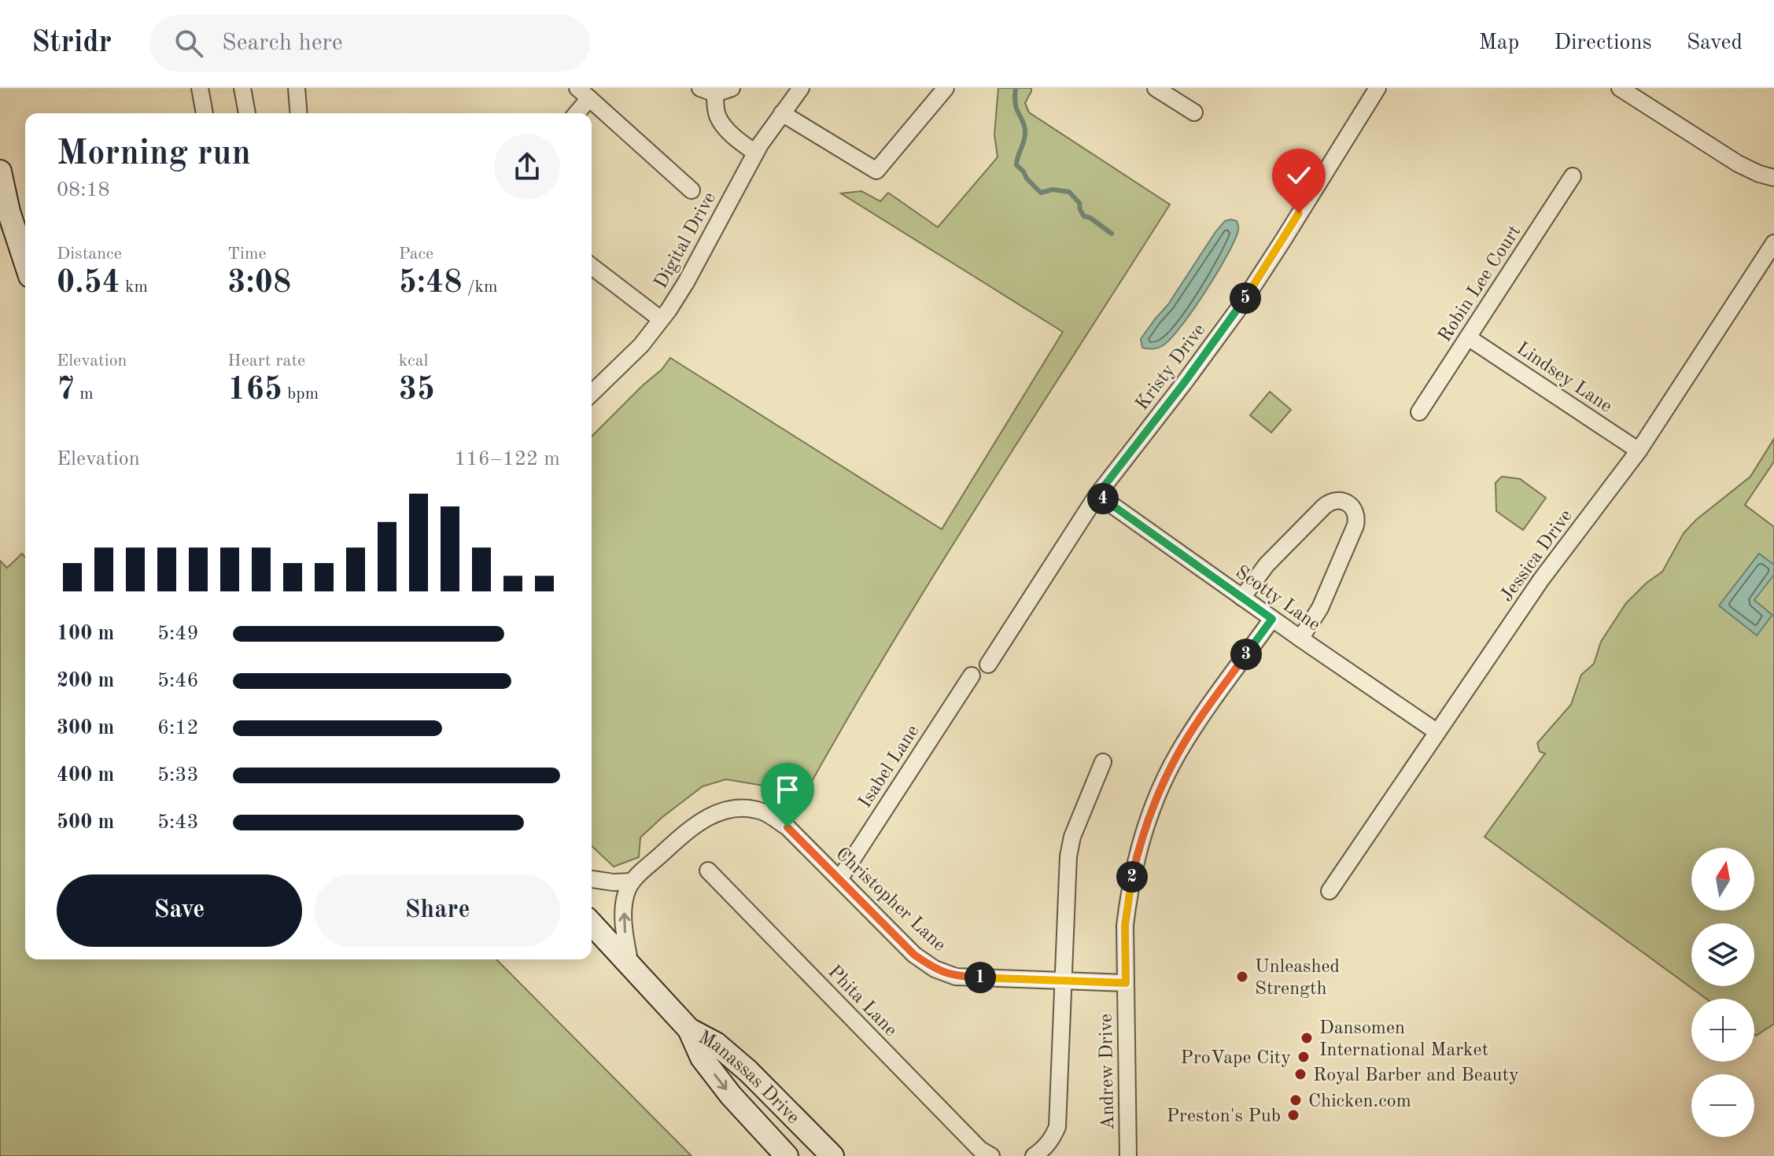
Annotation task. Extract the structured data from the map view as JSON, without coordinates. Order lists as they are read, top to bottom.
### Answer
{
  "streets": {
    "main road": ["Manassas Drive"],
    "street": [
      "Digital Drive",
      "Robin Lee Court",
      "Kristy Drive",
      "Lindsey Lane",
      "Jessica Drive",
      "Scotty Lane",
      "Isabel Lane",
      "Christopher Lane",
      "Phita Lane",
      "Andrew Drive"
    ]
  },
  "crossings": [
    ["Robin Lee Court", "Lindsey Lane"],
    ["Kristy Drive", "Scotty Lane"],
    ["Lindsey Lane", "Jessica Drive"],
    ["Jessica Drive", "Scotty Lane"],
    ["Scotty Lane", "Andrew Drive"],
    ["Isabel Lane", "Christopher Lane"],
    ["Christopher Lane", "Andrew Drive"]
  ],
  "places": [
    "Unleashed Strength",
    "Dansomen International Market",
    "ProVape City",
    "Royal Barber and Beauty",
    "Chicken.com",
    "Preston's Pub"
  ],
  "north": "top",
  "page": {
    "header": "Stridr",
    "search": "Search here",
    "nav": ["Map", "Directions", "Saved"],
    "heading": ["Morning run", "08:18"],
    "stats": [
      ["Distance", "0.54 km"],
      ["Time", "3:08"],
      ["Pace", "5:48 /km"],
      ["Elevation", "7 m"],
      ["Heart rate", "165 bpm"],
      ["kcal", "35"]
    ],
    "pins": [
      "5",
      "4",
      "3",
      "2",
      "1"
    ],
    "chart": ["Elevation", "116–122 m"],
    "list": [
      {
        "name": "100 m",
        "note": "5:49"
      },
      {
        "name": "200 m",
        "note": "5:46"
      },
      {
        "name": "300 m",
        "note": "6:12"
      },
      {
        "name": "400 m",
        "note": "5:33"
      },
      {
        "name": "500 m",
        "note": "5:43"
      }
    ],
    "map_buttons": ["+", "−"],
    "buttons": ["Save", "Share"]
  }
}
